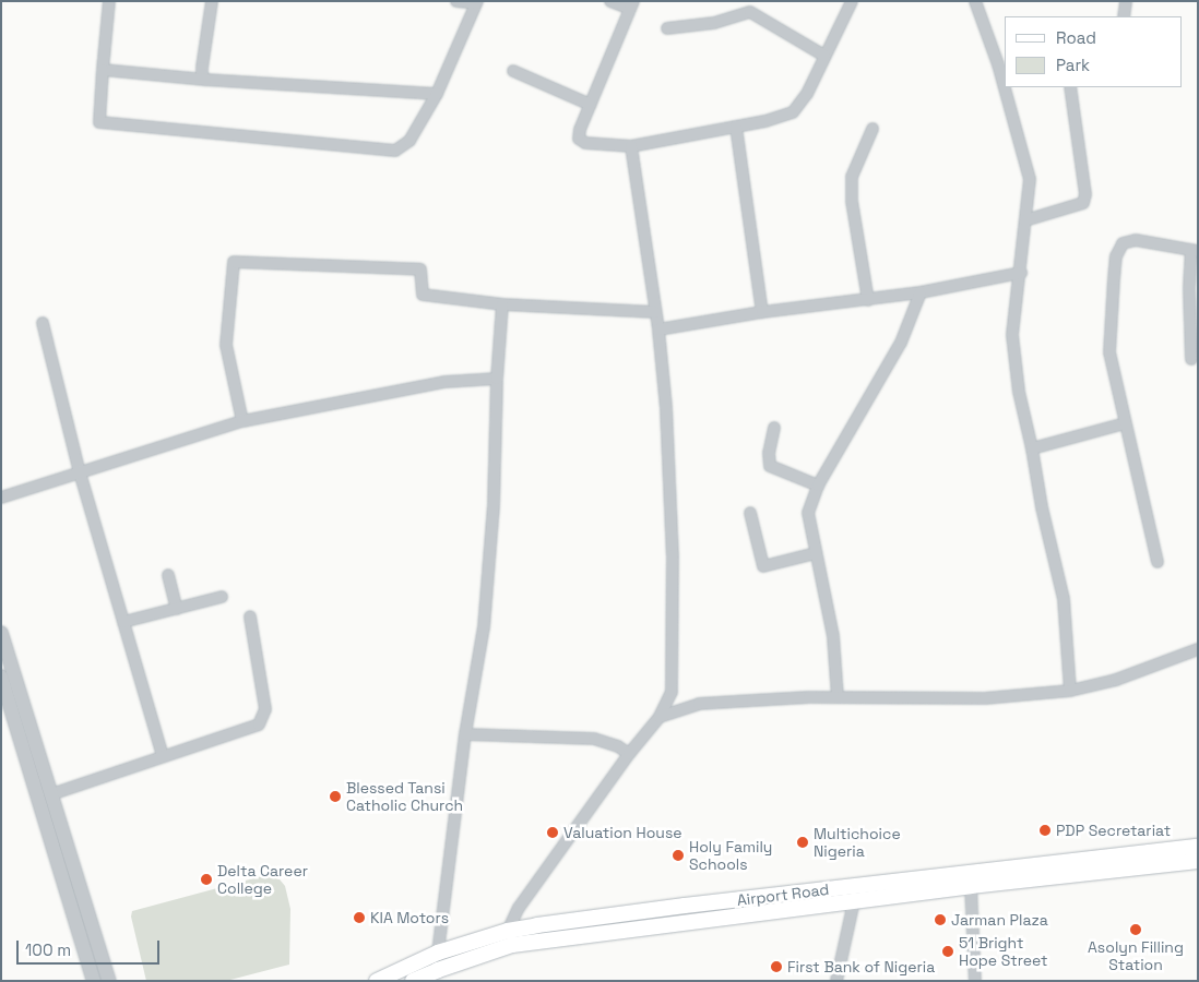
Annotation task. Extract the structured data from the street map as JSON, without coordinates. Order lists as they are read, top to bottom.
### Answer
{
  "streets": {
    "main road": ["Airport Road"]
  },
  "places": [
    "Blessed Tansi Catholic Church",
    "PDP Secretariat",
    "Valuation House",
    "Multichoice Nigeria",
    "Holy Family Schools",
    "Delta Career College",
    "KIA Motors",
    "Jarman Plaza",
    "Asolyn Filling Station",
    "51 Bright Hope Street",
    "First Bank of Nigeria"
  ],
  "legend": ["Road", "Park"],
  "scale_bar": "100 m"
}
